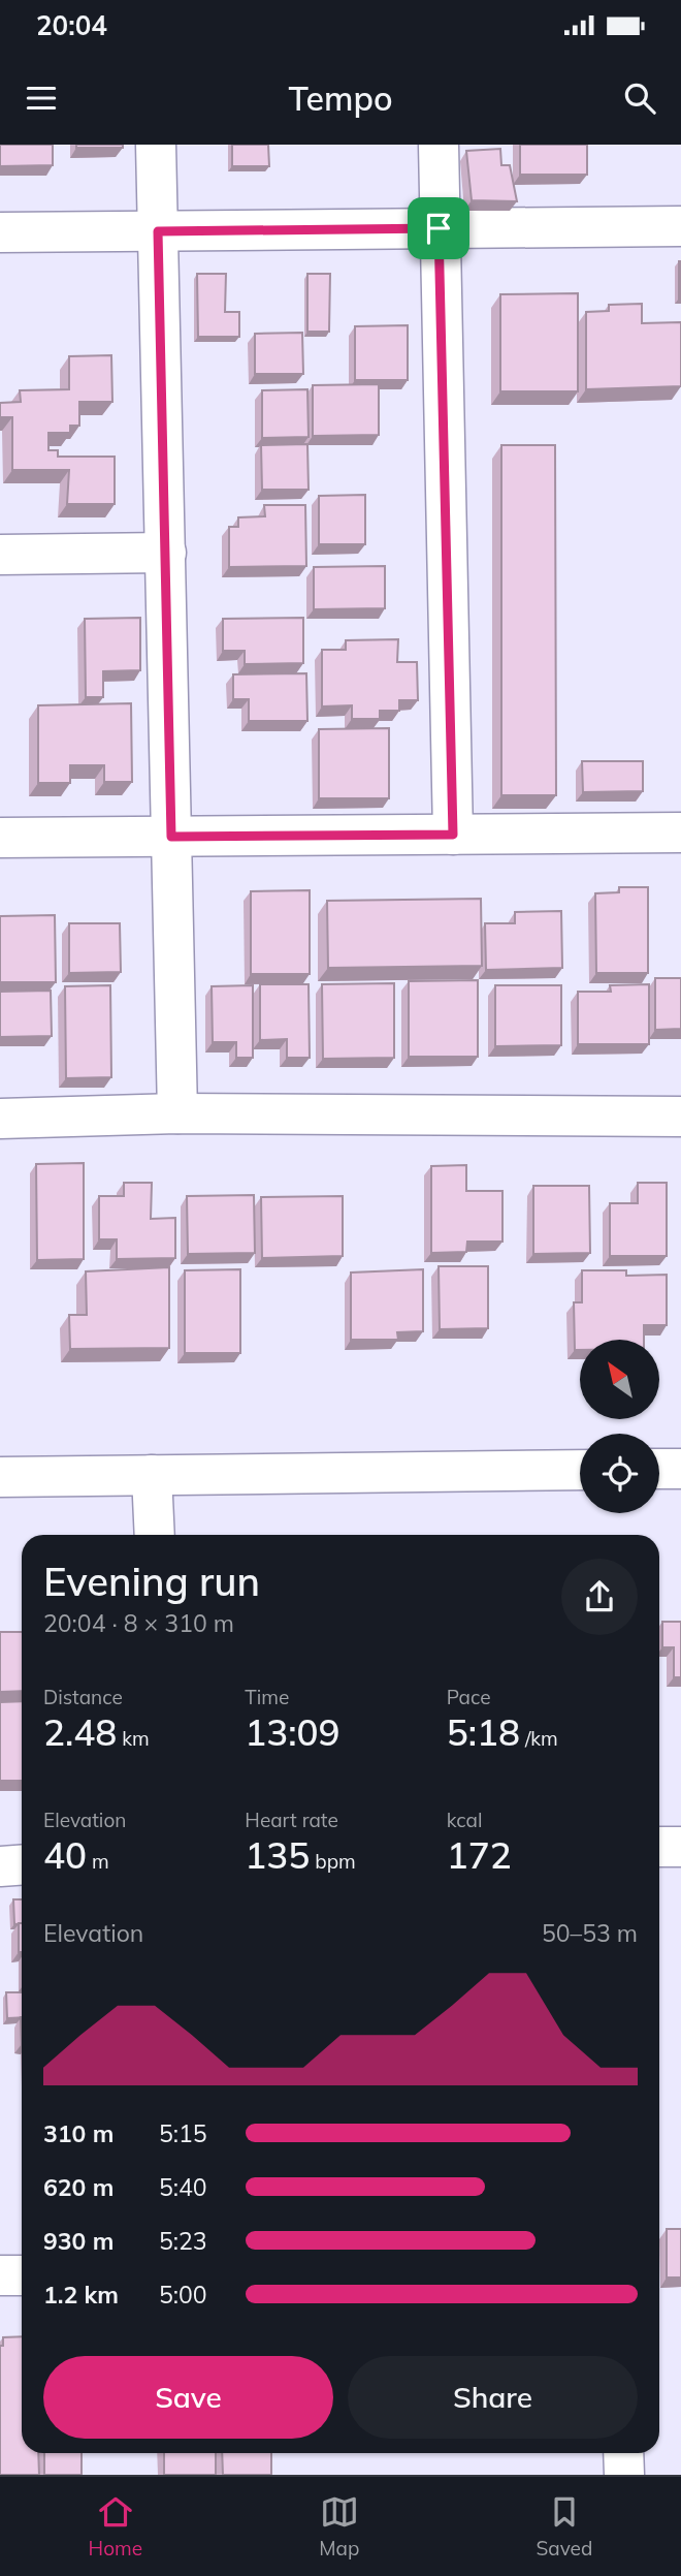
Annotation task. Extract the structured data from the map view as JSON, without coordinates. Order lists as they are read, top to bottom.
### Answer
{
  "north": "top left",
  "page": {
    "status": "20:04",
    "header": "Tempo",
    "heading": ["Evening run", "20:04 · 8 × 310 m"],
    "stats": [
      ["Distance", "2.48 km"],
      ["Time", "13:09"],
      ["Pace", "5:18 /km"],
      ["Elevation", "40 m"],
      ["Heart rate", "135 bpm"],
      ["kcal", "172"]
    ],
    "chart": ["Elevation", "50–53 m"],
    "list": [
      {
        "name": "310 m",
        "note": "5:15"
      },
      {
        "name": "620 m",
        "note": "5:40"
      },
      {
        "name": "930 m",
        "note": "5:23"
      },
      {
        "name": "1.2 km",
        "note": "5:00"
      }
    ],
    "buttons": ["Save", "Share"],
    "tabs": ["Home", "Map", "Saved"]
  }
}
